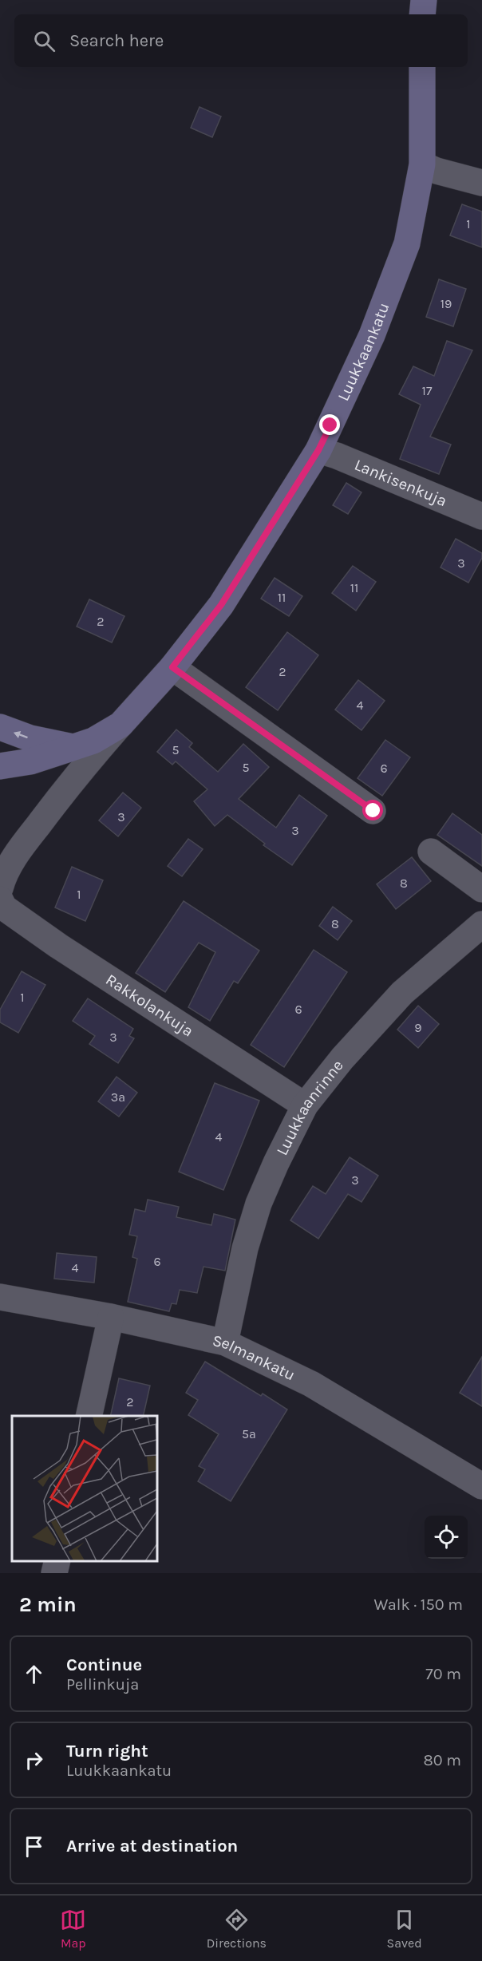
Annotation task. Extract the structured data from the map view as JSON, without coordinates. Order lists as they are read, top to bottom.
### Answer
{
  "streets": {
    "street": [
      "Luukkaankatu",
      "Lankisenkuja",
      "Rakkolankuja",
      "Luukkaanrinne",
      "Selmankatu"
    ]
  },
  "crossings": [
    ["Luukkaankatu", "Lankisenkuja"],
    ["Rakkolankuja", "Luukkaanrinne"],
    ["Luukkaanrinne", "Selmankatu"]
  ],
  "house_numbers": [
    "1",
    "19",
    "17",
    "3",
    "11",
    "11",
    "2",
    "2",
    "4",
    "5",
    "5",
    "6",
    "3",
    "3",
    "8",
    "1",
    "8",
    "1",
    "6",
    "9",
    "3",
    "3a",
    "4",
    "3",
    "6",
    "4",
    "2",
    "5a"
  ],
  "page": {
    "search": "Search here",
    "heading": ["2 min", "Walk · 150 m"],
    "list": [
      ["Continue", "Pellinkuja", "70 m"],
      ["Turn right", "Luukkaankatu", "80 m"],
      "Arrive at destination"
    ],
    "nav": ["Map", "Directions", "Saved"]
  }
}
